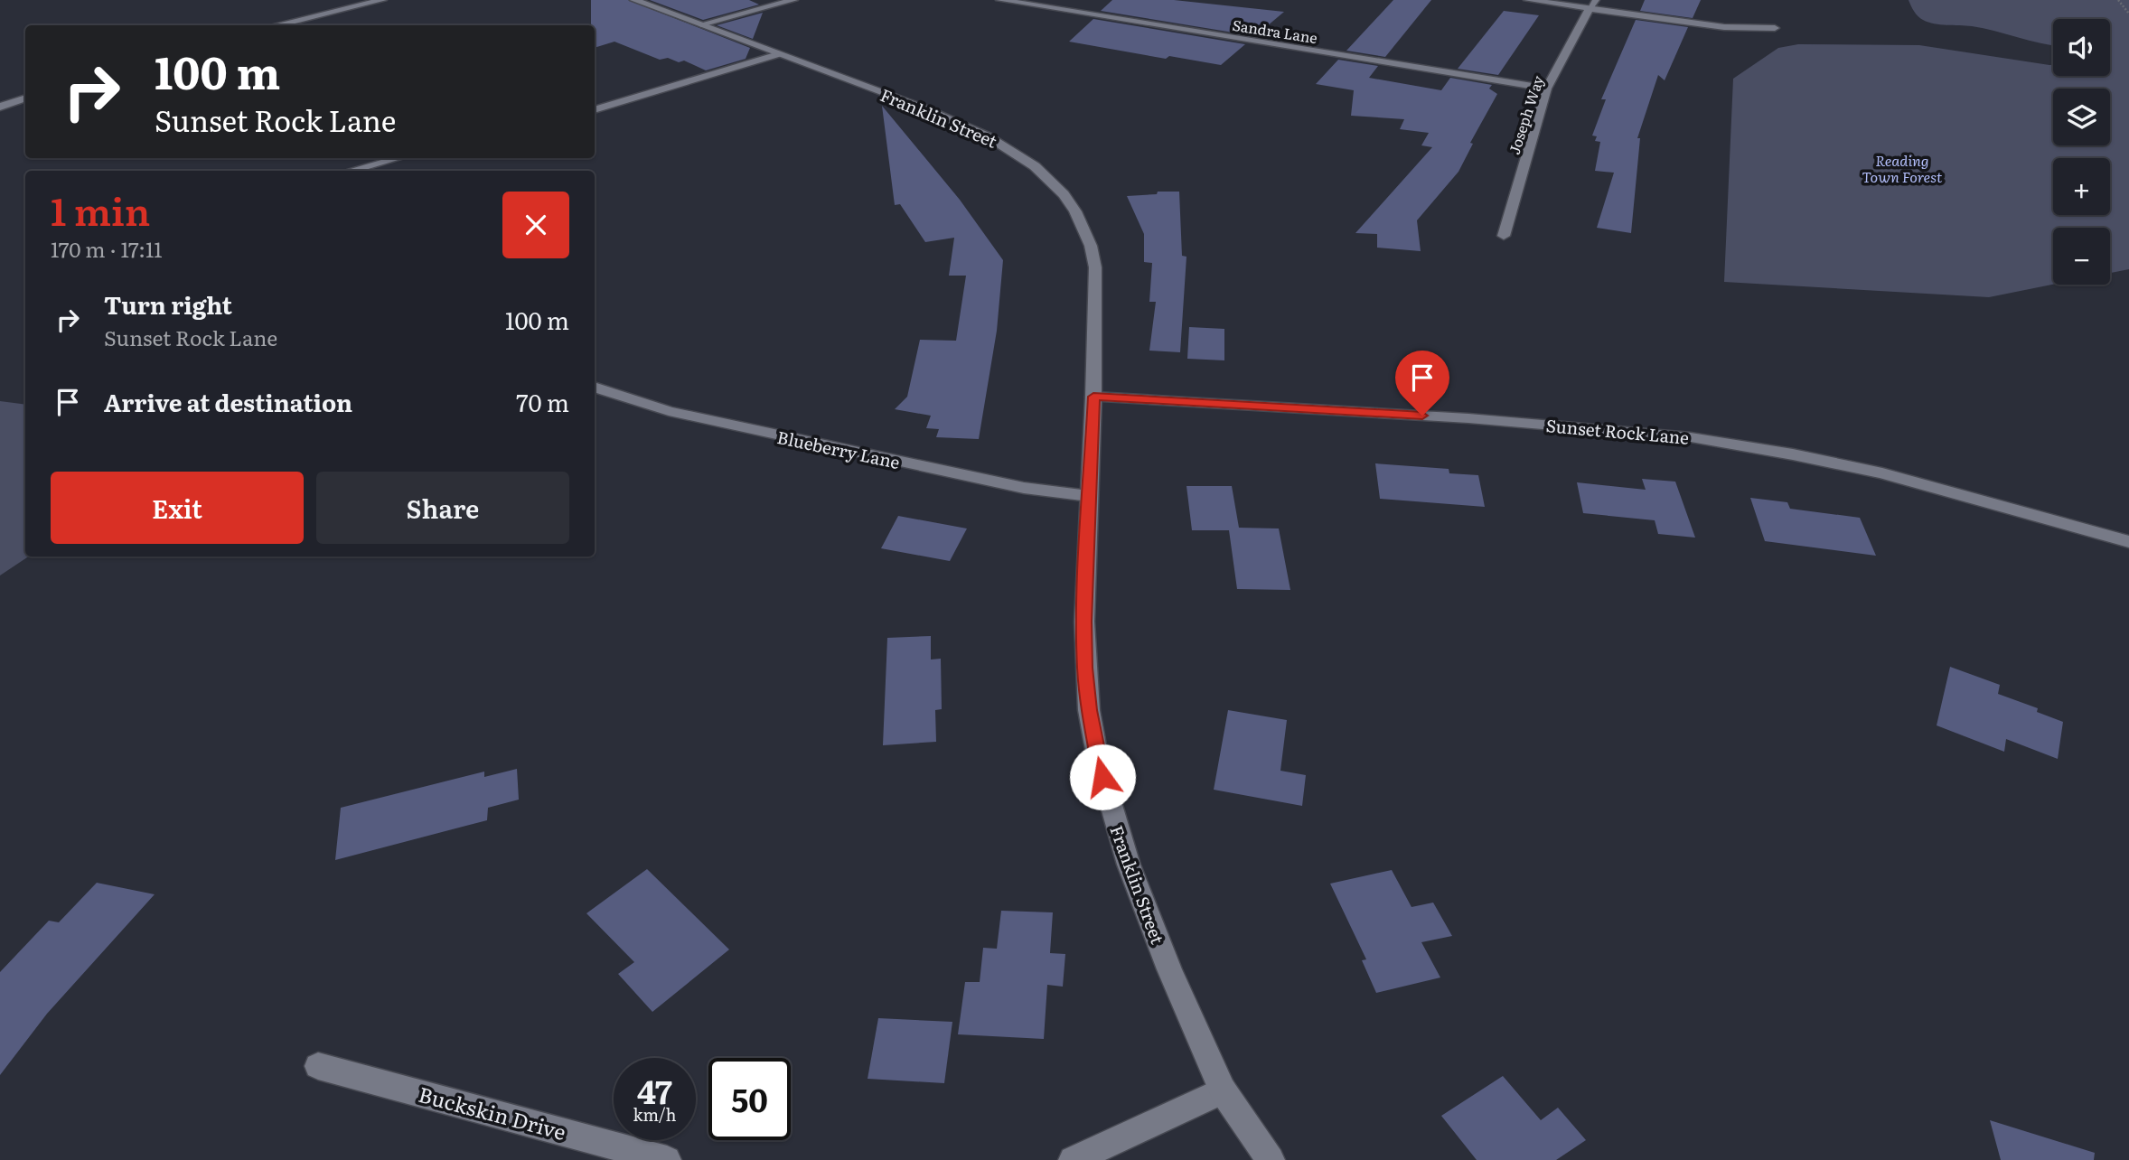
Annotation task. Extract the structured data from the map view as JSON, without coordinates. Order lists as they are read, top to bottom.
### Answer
{
  "streets": {
    "street": [
      "Sandra Lane",
      "Joseph Way",
      "Franklin Street",
      "Sunset Rock Lane",
      "Blueberry Lane",
      "Buckskin Drive"
    ]
  },
  "crossings": [
    ["Sandra Lane", "Joseph Way"],
    ["Franklin Street", "Sunset Rock Lane"],
    ["Franklin Street", "Blueberry Lane"]
  ],
  "parks": ["Reading Town Forest"],
  "page": {
    "map_buttons": ["+", "−"],
    "turn": ["100 m", "Sunset Rock Lane"],
    "heading": ["1 min", "170 m · 17:11"],
    "list": [
      {
        "name": "Turn right",
        "note": "Sunset Rock Lane",
        "value": "100 m"
      },
      {
        "name": "Arrive at destination",
        "value": "70 m"
      }
    ],
    "buttons": ["Exit", "Share"],
    "speed": "47 km/h",
    "limit": "50"
  }
}
